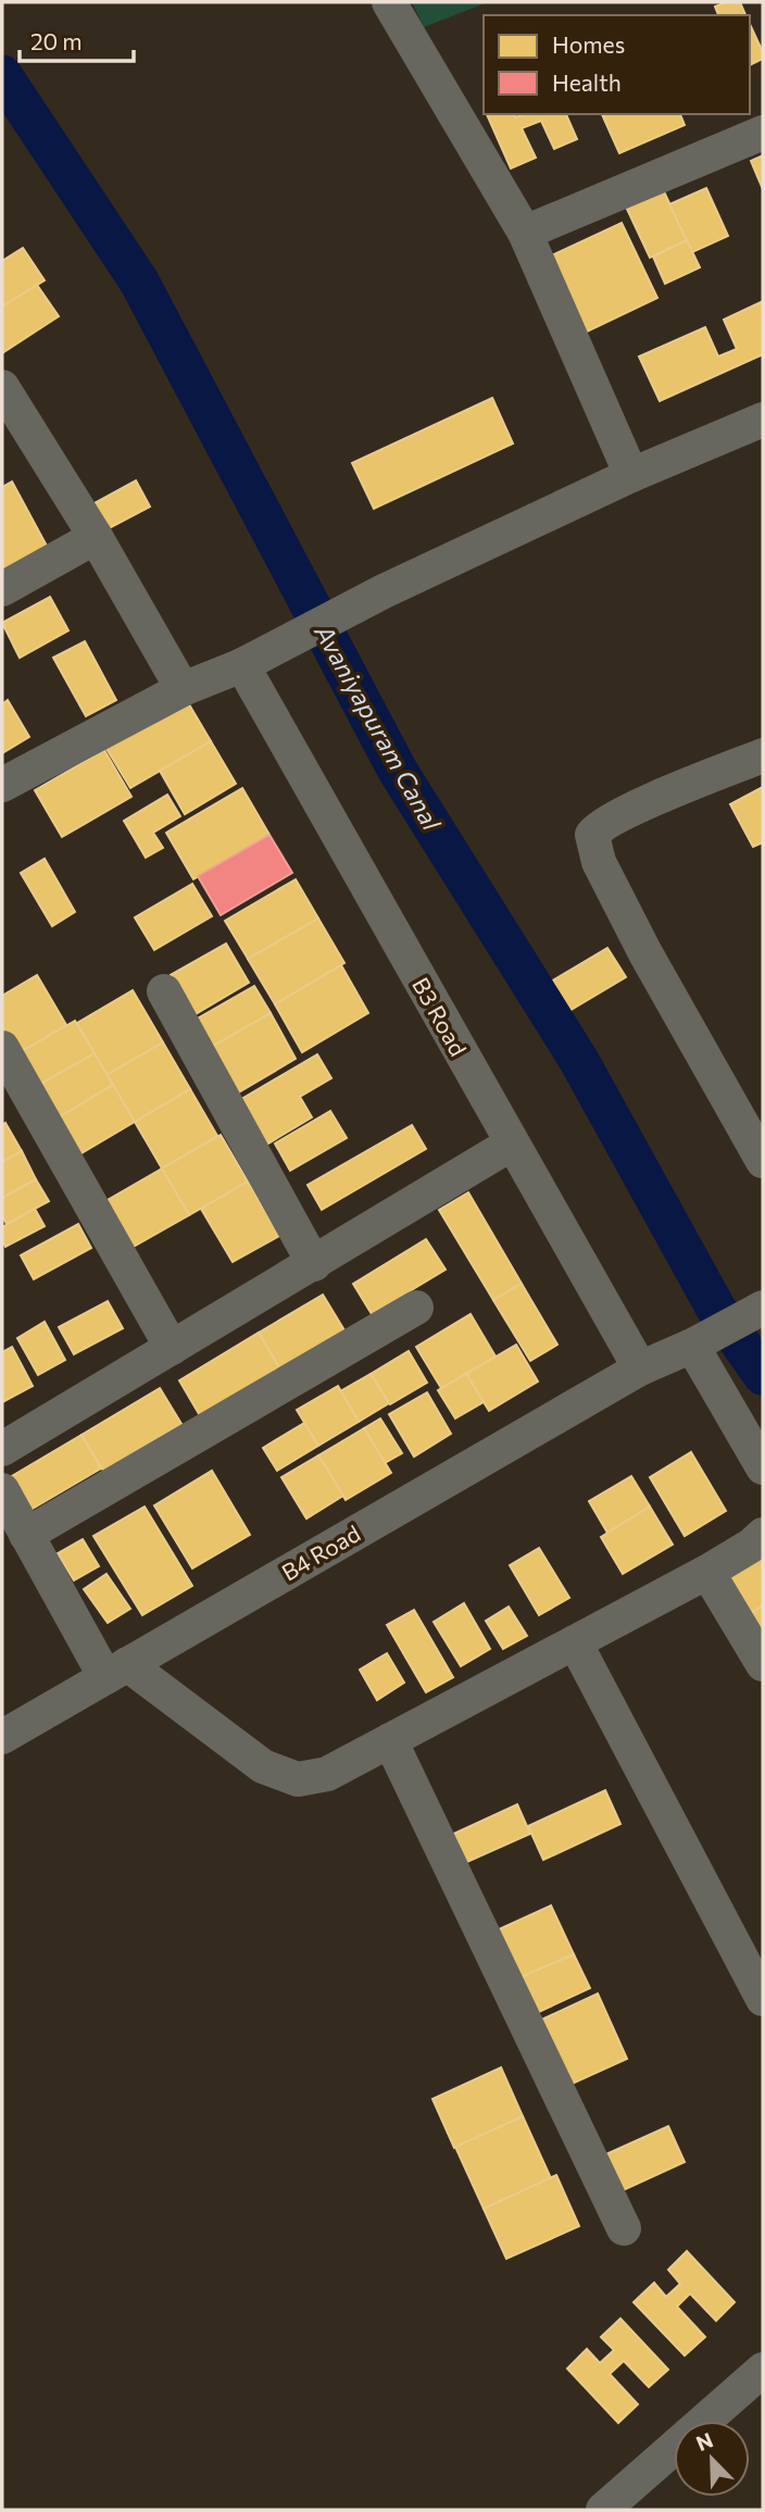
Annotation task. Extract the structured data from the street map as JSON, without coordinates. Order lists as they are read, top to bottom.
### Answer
{
  "streets": {
    "street": ["B3 Road", "B4 Road"]
  },
  "crossings": [
    ["B3 Road", "B4 Road"]
  ],
  "water": ["Avaniyapuram Canal"],
  "legend": ["Homes", "Health"],
  "scale_bar": "20 m",
  "north": "top left"
}
